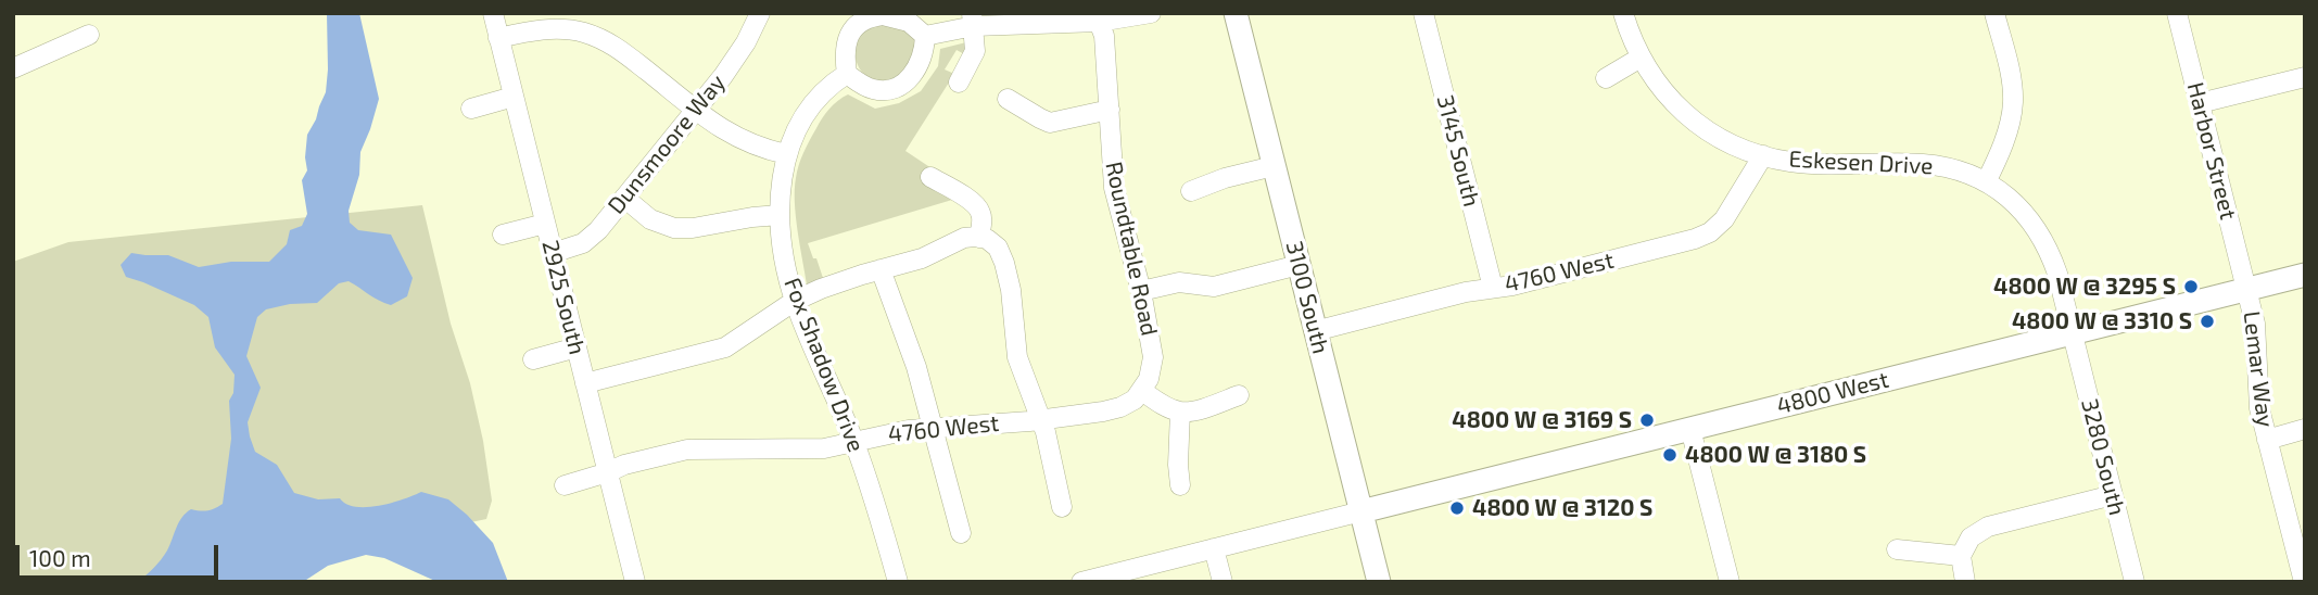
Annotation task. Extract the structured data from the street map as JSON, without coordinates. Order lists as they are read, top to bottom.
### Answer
{
  "streets": {
    "main road": ["3100 South", "4800 West"],
    "street": [
      "Dunsmoore Way",
      "3145 South",
      "Harbor Street",
      "Eskesen Drive",
      "Roundtable Road",
      "4760 West",
      "2925 South",
      "Fox Shadow Drive",
      "Lemar Way",
      "3280 South"
    ]
  },
  "crossings": [
    ["Dunsmoore Way", "2925 South"],
    ["3145 South", "4760 West"],
    ["Harbor Street", "Lemar Way"],
    ["Harbor Street", "4800 West"],
    ["Eskesen Drive", "4760 West"],
    ["Eskesen Drive", "4800 West"],
    ["Eskesen Drive", "3280 South"],
    ["Roundtable Road", "4760 West"],
    ["4760 West", "2925 South"],
    ["4760 West", "3100 South"],
    ["4760 West", "Fox Shadow Drive"],
    ["3100 South", "4800 West"],
    ["Lemar Way", "4800 West"],
    ["4800 West", "3280 South"]
  ],
  "places": [
    "4800 W @ 3295 S",
    "4800 W @ 3310 S",
    "4800 W @ 3169 S",
    "4800 W @ 3180 S",
    "4800 W @ 3120 S"
  ],
  "scale_bar": "100 m"
}
